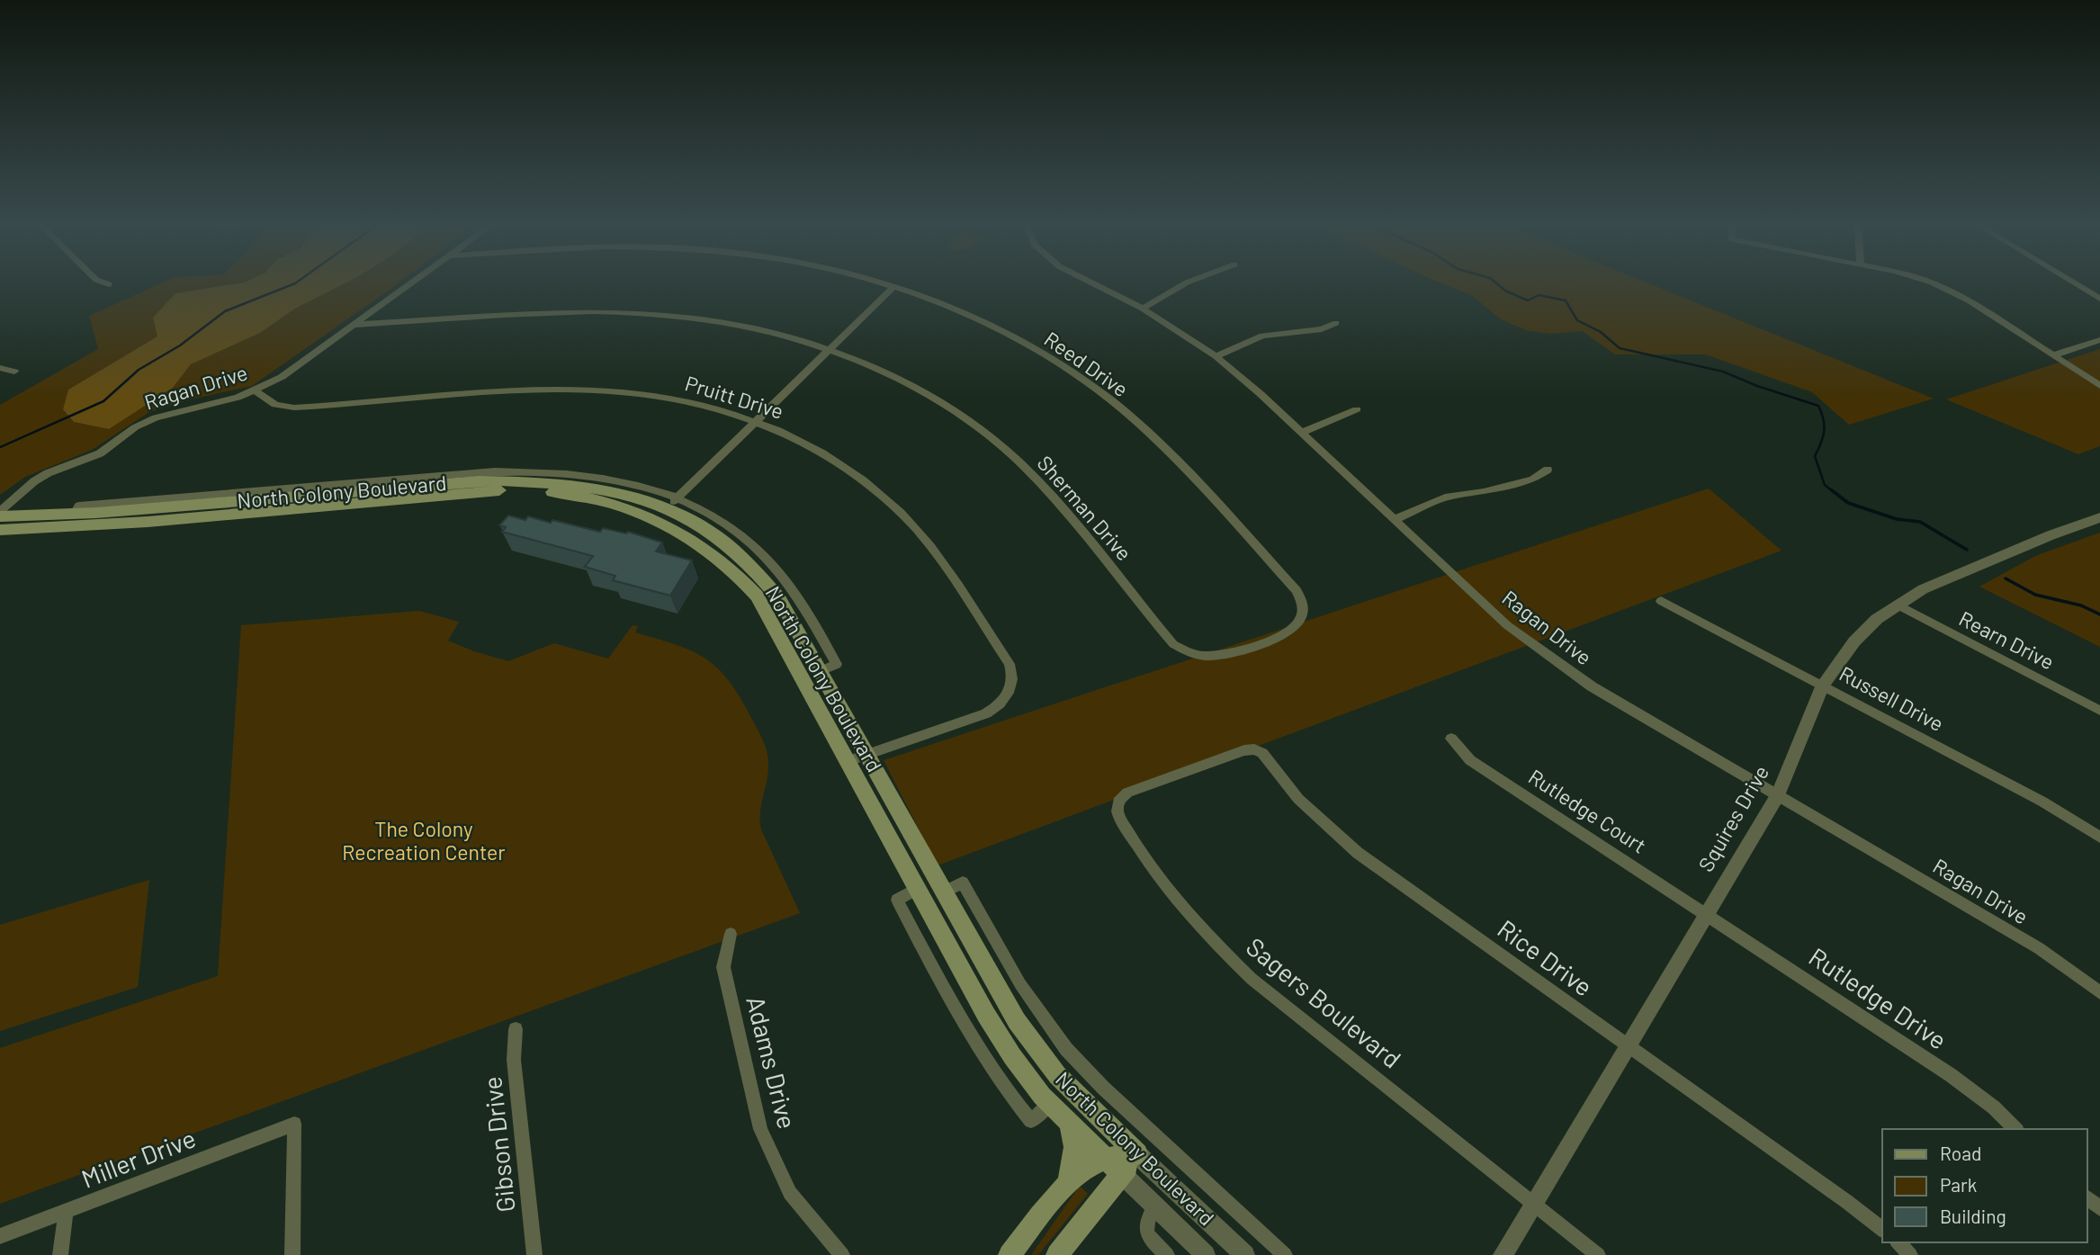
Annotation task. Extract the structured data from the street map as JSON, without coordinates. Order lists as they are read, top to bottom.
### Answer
{
  "streets": {
    "main road": ["North Colony Boulevard"],
    "street": [
      "Reed Drive",
      "Ragan Drive",
      "Pruitt Drive",
      "Sherman Drive",
      "Rearn Drive",
      "Russell Drive",
      "Rutledge Court",
      "Squires Drive",
      "Rice Drive",
      "Rutledge Drive",
      "Sagers Boulevard",
      "Adams Drive",
      "Gibson Drive",
      "Miller Drive"
    ]
  },
  "crossings": [
    ["Reed Drive", "Sherman Drive"],
    ["Ragan Drive", "Pruitt Drive"],
    ["Ragan Drive", "Sherman Drive"],
    ["Ragan Drive", "Squires Drive"],
    ["Pruitt Drive", "North Colony Boulevard"],
    ["Rearn Drive", "Squires Drive"],
    ["Russell Drive", "Squires Drive"],
    ["Rutledge Court", "Squires Drive"],
    ["Rutledge Court", "Rutledge Drive"],
    ["Squires Drive", "Rice Drive"],
    ["Squires Drive", "Rutledge Drive"],
    ["Squires Drive", "Sagers Boulevard"],
    ["Rice Drive", "Sagers Boulevard"]
  ],
  "parks": ["The Colony Recreation Center"],
  "legend": ["Road", "Park", "Building"]
}
